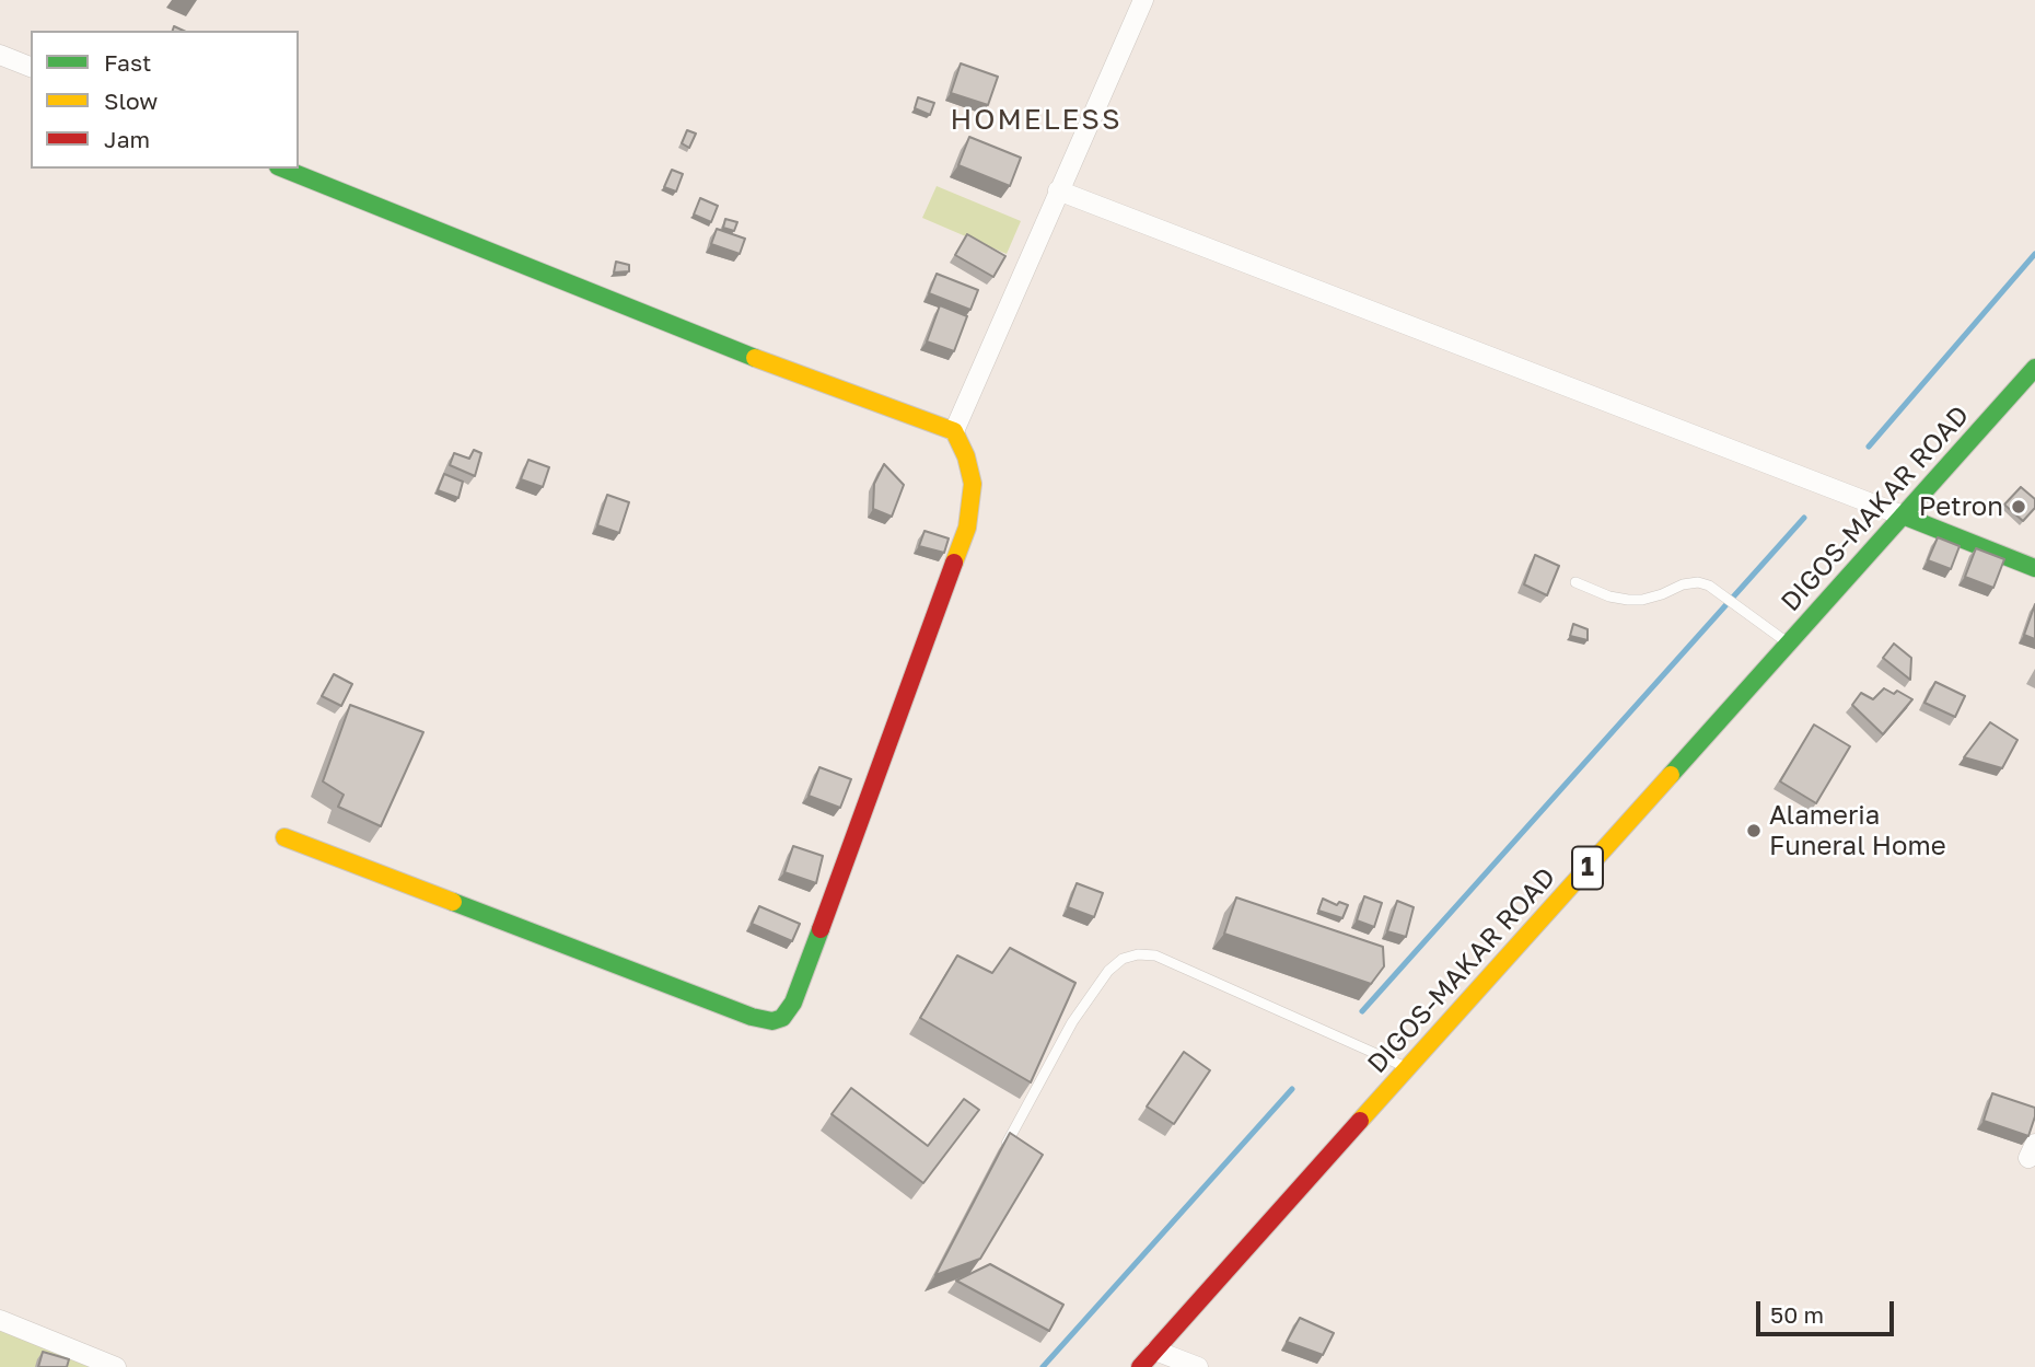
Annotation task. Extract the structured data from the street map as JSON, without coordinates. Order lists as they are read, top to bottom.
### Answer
{
  "streets": {
    "street": ["DIGOS-MAKAR ROAD", "1"]
  },
  "districts": ["HOMELESS"],
  "places": ["Petron", "Alameria Funeral Home"],
  "legend": ["Fast", "Slow", "Jam"],
  "scale_bar": "50 m"
}
